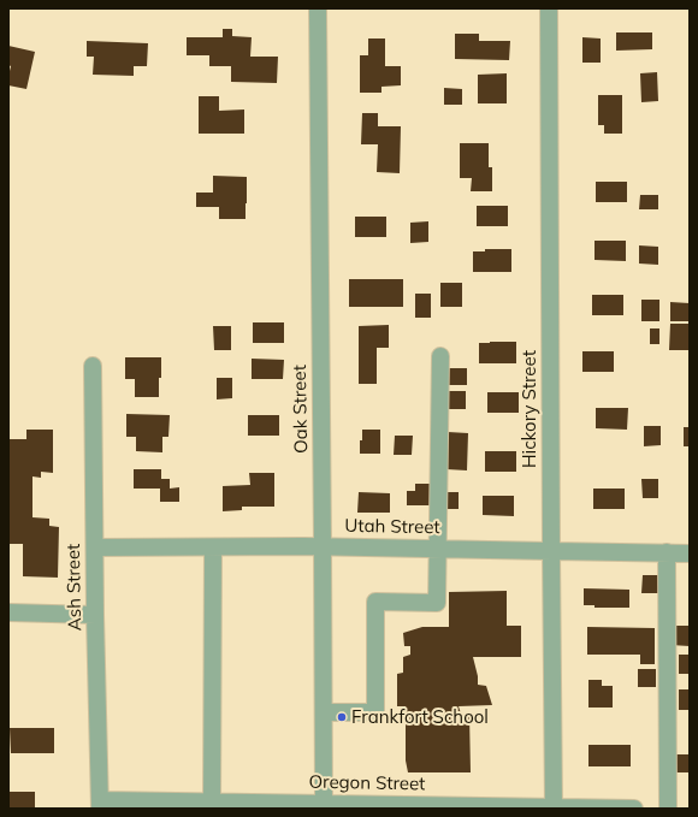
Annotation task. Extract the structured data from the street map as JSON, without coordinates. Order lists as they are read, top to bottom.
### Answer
{
  "streets": {
    "street": [
      "Oak Street",
      "Hickory Street",
      "Utah Street",
      "Ash Street",
      "Oregon Street"
    ]
  },
  "crossings": [
    ["Oak Street", "Utah Street"],
    ["Oak Street", "Oregon Street"],
    ["Hickory Street", "Utah Street"],
    ["Hickory Street", "Oregon Street"],
    ["Utah Street", "Ash Street"],
    ["Ash Street", "Oregon Street"]
  ],
  "places": ["Frankfort School"]
}
